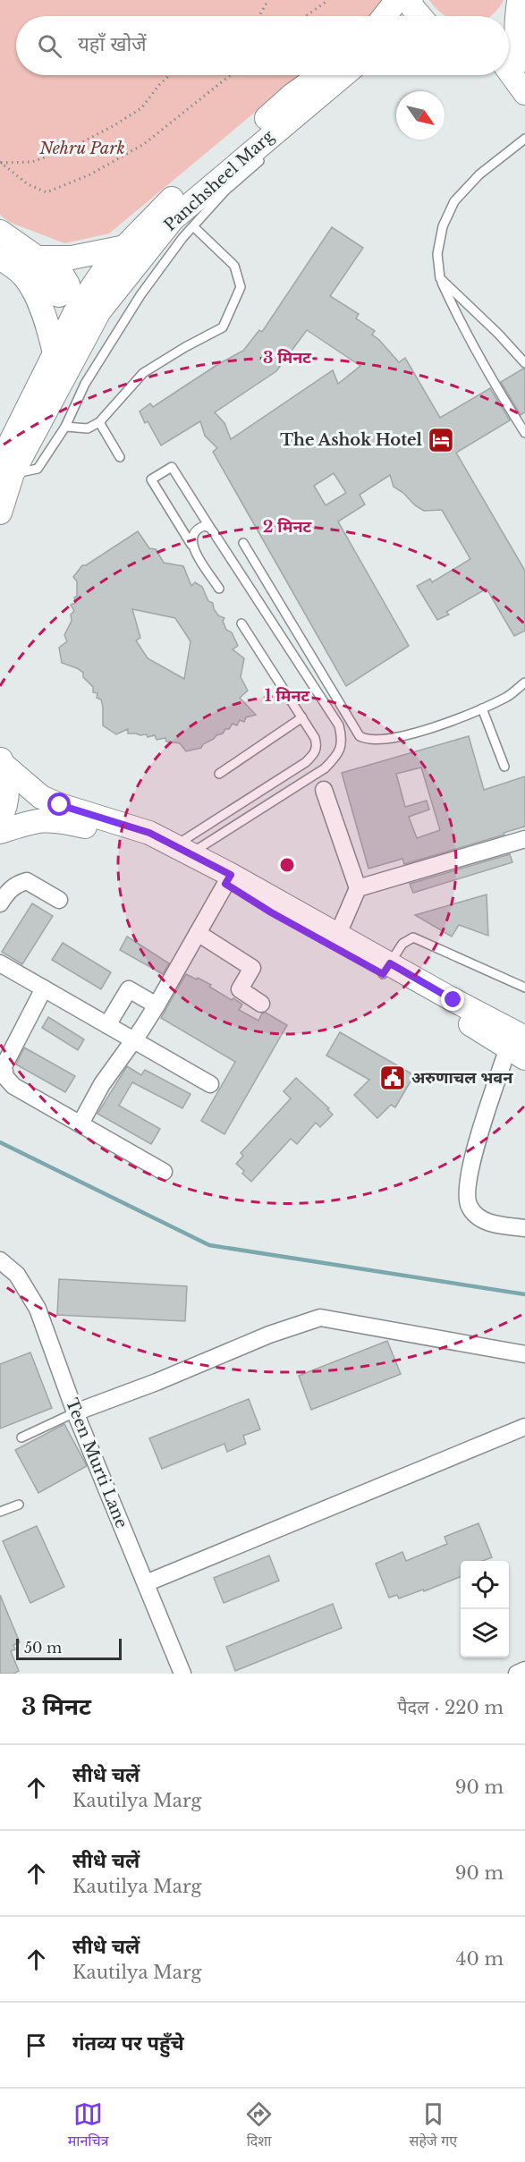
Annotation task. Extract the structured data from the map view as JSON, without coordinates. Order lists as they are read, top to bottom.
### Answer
{
  "streets": {
    "main road": ["Panchsheel Marg"],
    "street": ["Teen Murti Lane"]
  },
  "parks": ["Nehru Park"],
  "places": {
    "hotel": ["The Ashok Hotel"],
    "public building": ["अरुणाचल भवन"]
  },
  "scale_bar": "50 m",
  "north": "bottom right",
  "page": {
    "search": "यहाँ खोजें",
    "scale": "50 m",
    "heading": ["3 मिनट", "पैदल · 220 m"],
    "list": [
      ["सीधे चलें", "Kautilya Marg", "90 m"],
      ["सीधे चलें", "Kautilya Marg", "90 m"],
      ["सीधे चलें", "Kautilya Marg", "40 m"],
      "गंतव्य पर पहुँचे"
    ],
    "nav": ["मानचित्र", "दिशा", "सहेजे गए"]
  },
  "rings": ["3 मिनट", "2 मिनट", "1 मिनट"]
}
